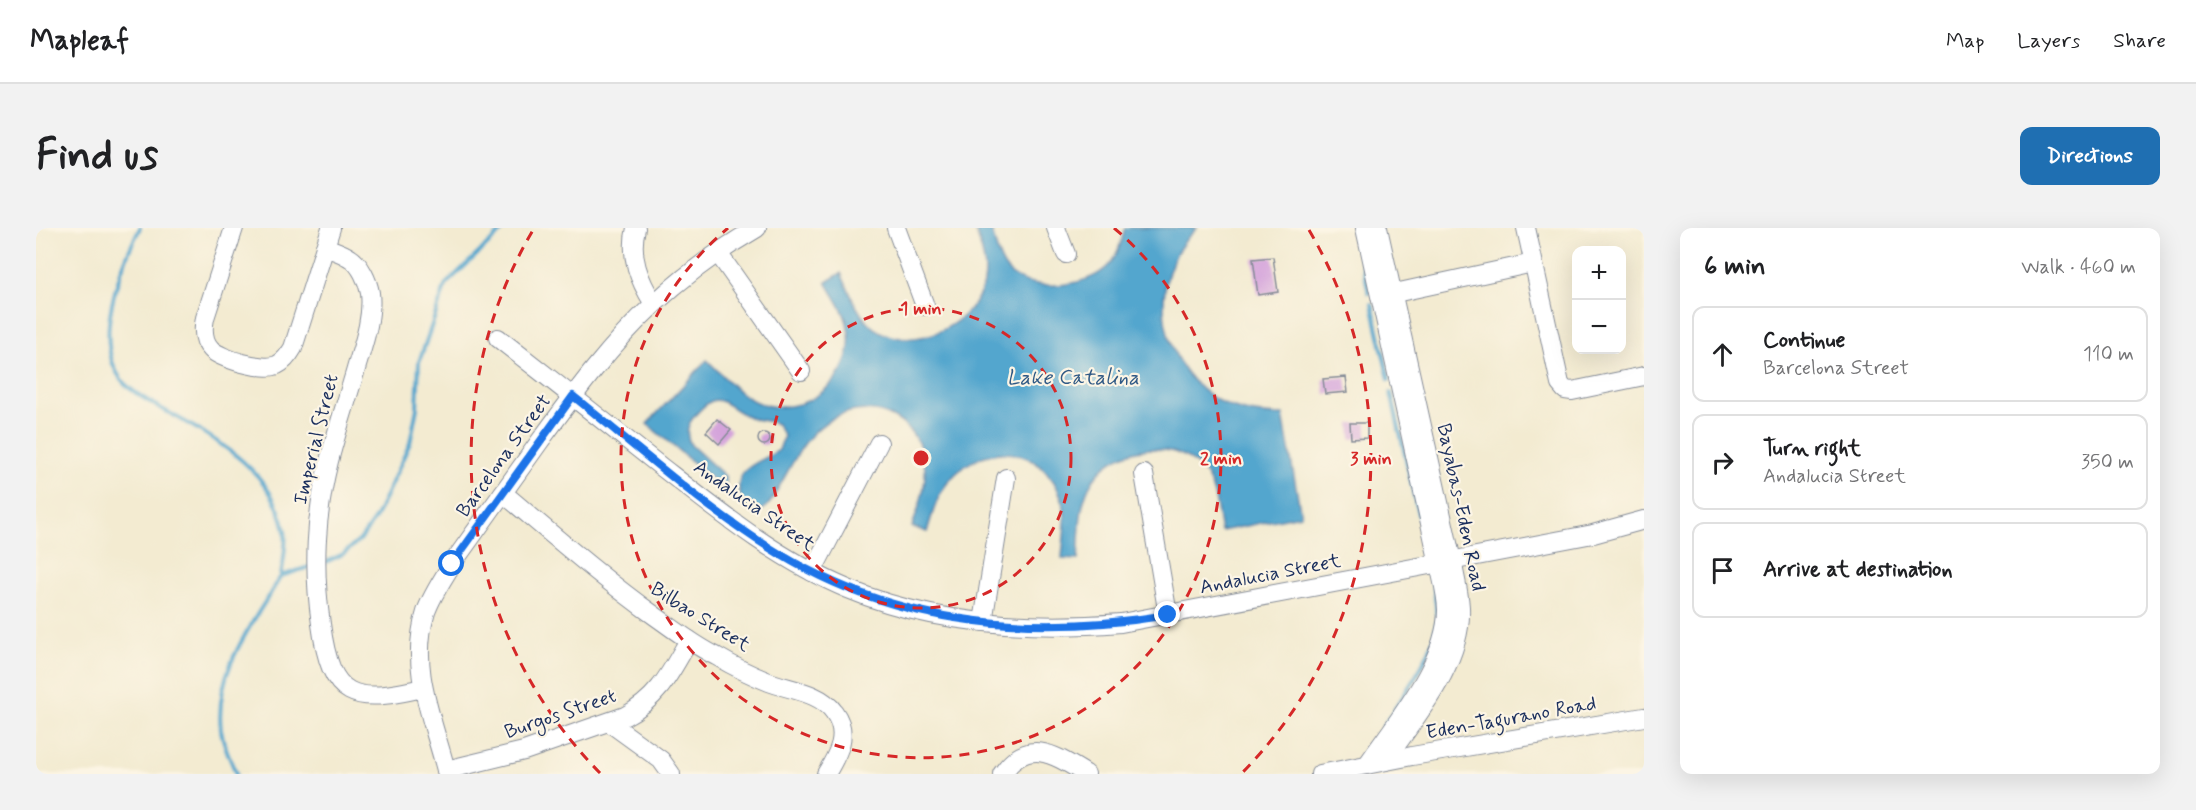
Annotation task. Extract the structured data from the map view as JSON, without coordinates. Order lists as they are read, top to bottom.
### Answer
{
  "streets": {
    "street": [
      "Imperial Street",
      "Barcelona Street",
      "Andalucia Street",
      "Bayabas-Eden Road",
      "Bilbao Street",
      "Burgos Street",
      "Eden-Tagurano Road"
    ]
  },
  "crossings": [
    ["Imperial Street", "Barcelona Street"],
    ["Barcelona Street", "Andalucia Street"],
    ["Barcelona Street", "Bilbao Street"],
    ["Barcelona Street", "Burgos Street"],
    ["Andalucia Street", "Bayabas-Eden Road"],
    ["Bayabas-Eden Road", "Eden-Tagurano Road"],
    ["Bilbao Street", "Burgos Street"]
  ],
  "water": ["Lake Catalina"],
  "page": {
    "header": "Mapleaf",
    "nav": ["Map", "Layers", "Share"],
    "buttons": "Directions",
    "title": "Find us",
    "heading": ["6 min", "Walk · 460 m"],
    "map_buttons": ["+", "−"],
    "list": [
      ["Continue", "Barcelona Street", "110 m"],
      ["Turn right", "Andalucia Street", "350 m"],
      "Arrive at destination"
    ]
  },
  "rings": ["1 min", "2 min", "3 min"]
}
